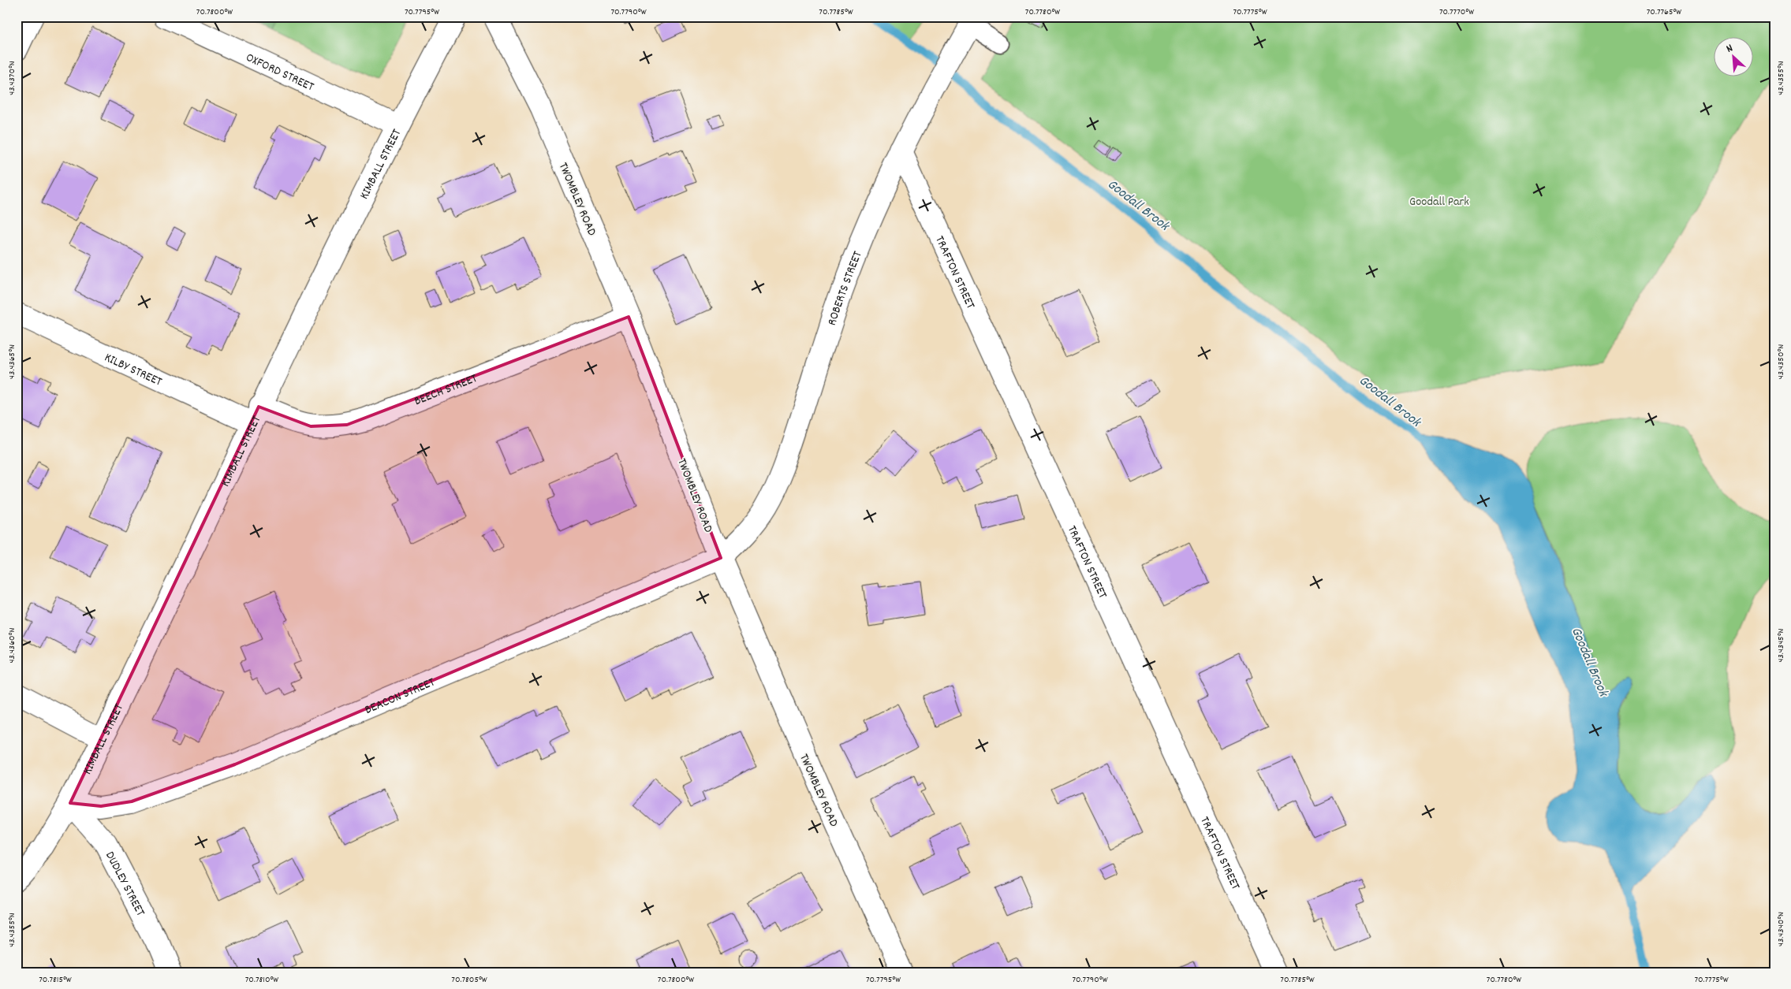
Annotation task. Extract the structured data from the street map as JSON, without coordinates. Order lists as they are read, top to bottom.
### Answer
{
  "streets": {
    "street": [
      "OXFORD STREET",
      "KIMBALL STREET",
      "TWOMBLEY ROAD",
      "TRAFTON STREET",
      "ROBERTS STREET",
      "KILBY STREET",
      "BEECH STREET",
      "BEACON STREET",
      "DUDLEY STREET"
    ]
  },
  "crossings": [
    ["OXFORD STREET", "KIMBALL STREET"],
    ["KIMBALL STREET", "KILBY STREET"],
    ["KIMBALL STREET", "BEECH STREET"],
    ["KIMBALL STREET", "BEACON STREET"],
    ["KIMBALL STREET", "DUDLEY STREET"],
    ["TWOMBLEY ROAD", "ROBERTS STREET"],
    ["TWOMBLEY ROAD", "BEECH STREET"],
    ["TWOMBLEY ROAD", "BEACON STREET"],
    ["TRAFTON STREET", "ROBERTS STREET"],
    ["ROBERTS STREET", "BEACON STREET"],
    ["KILBY STREET", "BEECH STREET"],
    ["BEACON STREET", "DUDLEY STREET"]
  ],
  "water": ["Goodall Brook"],
  "parks": ["Goodall Park"],
  "north": "top left",
  "coordinates": [
    "70.7800°W",
    "70.7795°W",
    "70.7790°W",
    "70.7785°W",
    "70.7780°W",
    "70.7775°W",
    "70.7770°W",
    "70.7765°W",
    "43.4355°N",
    "43.4370°N",
    "43.4350°N",
    "43.4365°N",
    "43.4345°N",
    "43.4360°N",
    "43.4340°N",
    "70.7815°W",
    "70.7810°W",
    "70.7805°W"
  ]
}
